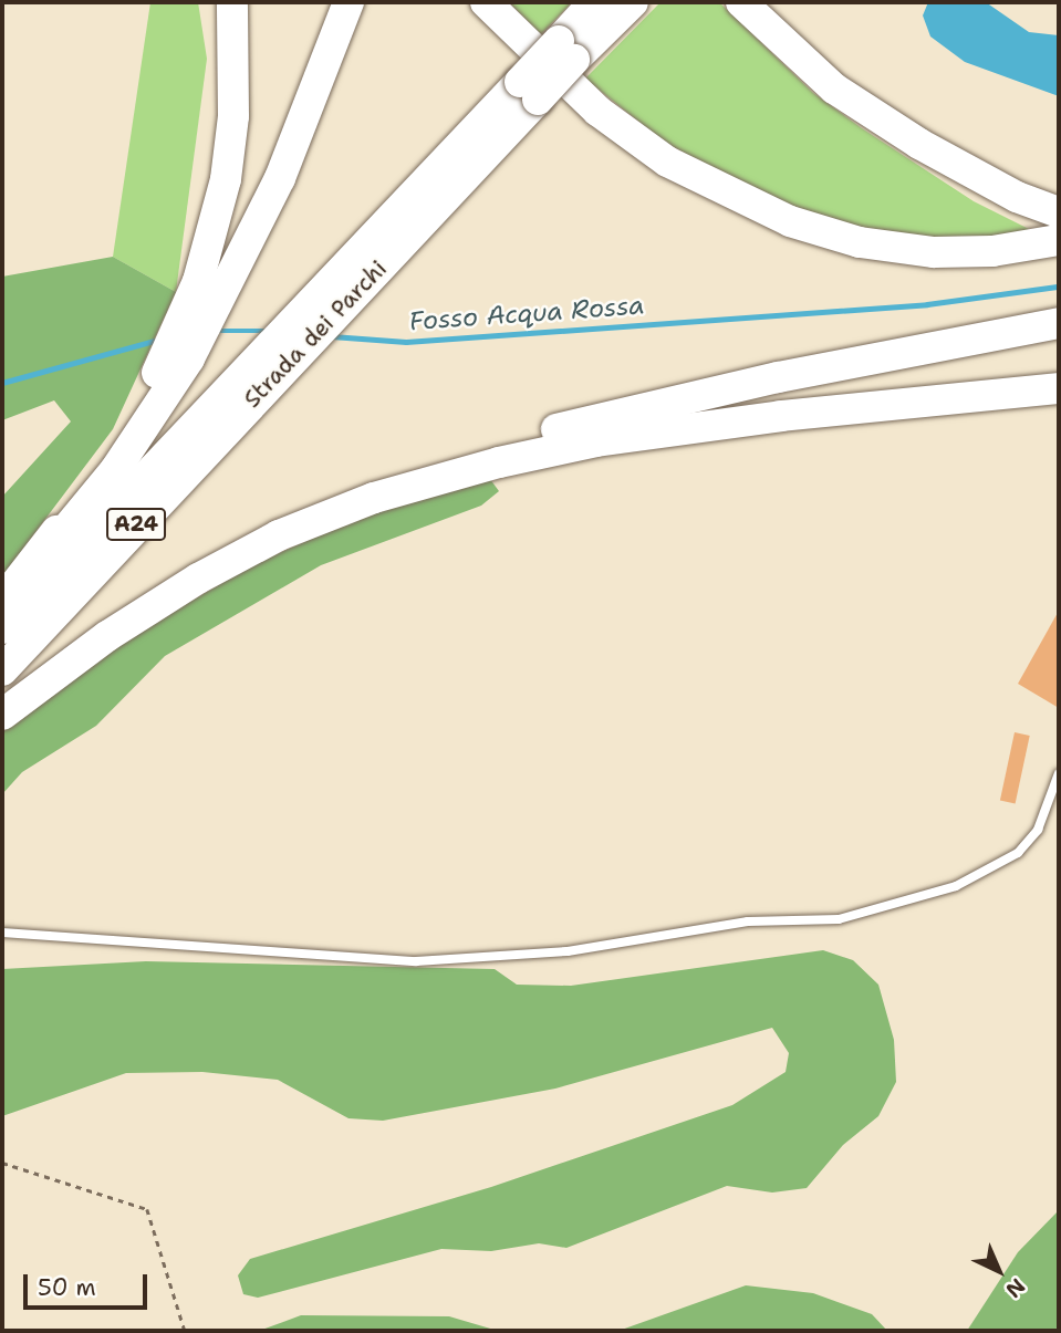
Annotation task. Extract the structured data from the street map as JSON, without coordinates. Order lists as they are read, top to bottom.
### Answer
{
  "streets": {
    "highway": ["Strada dei Parchi", "A24"]
  },
  "water": ["Fosso Acqua Rossa"],
  "scale_bar": "50 m",
  "north": "bottom right"
}
